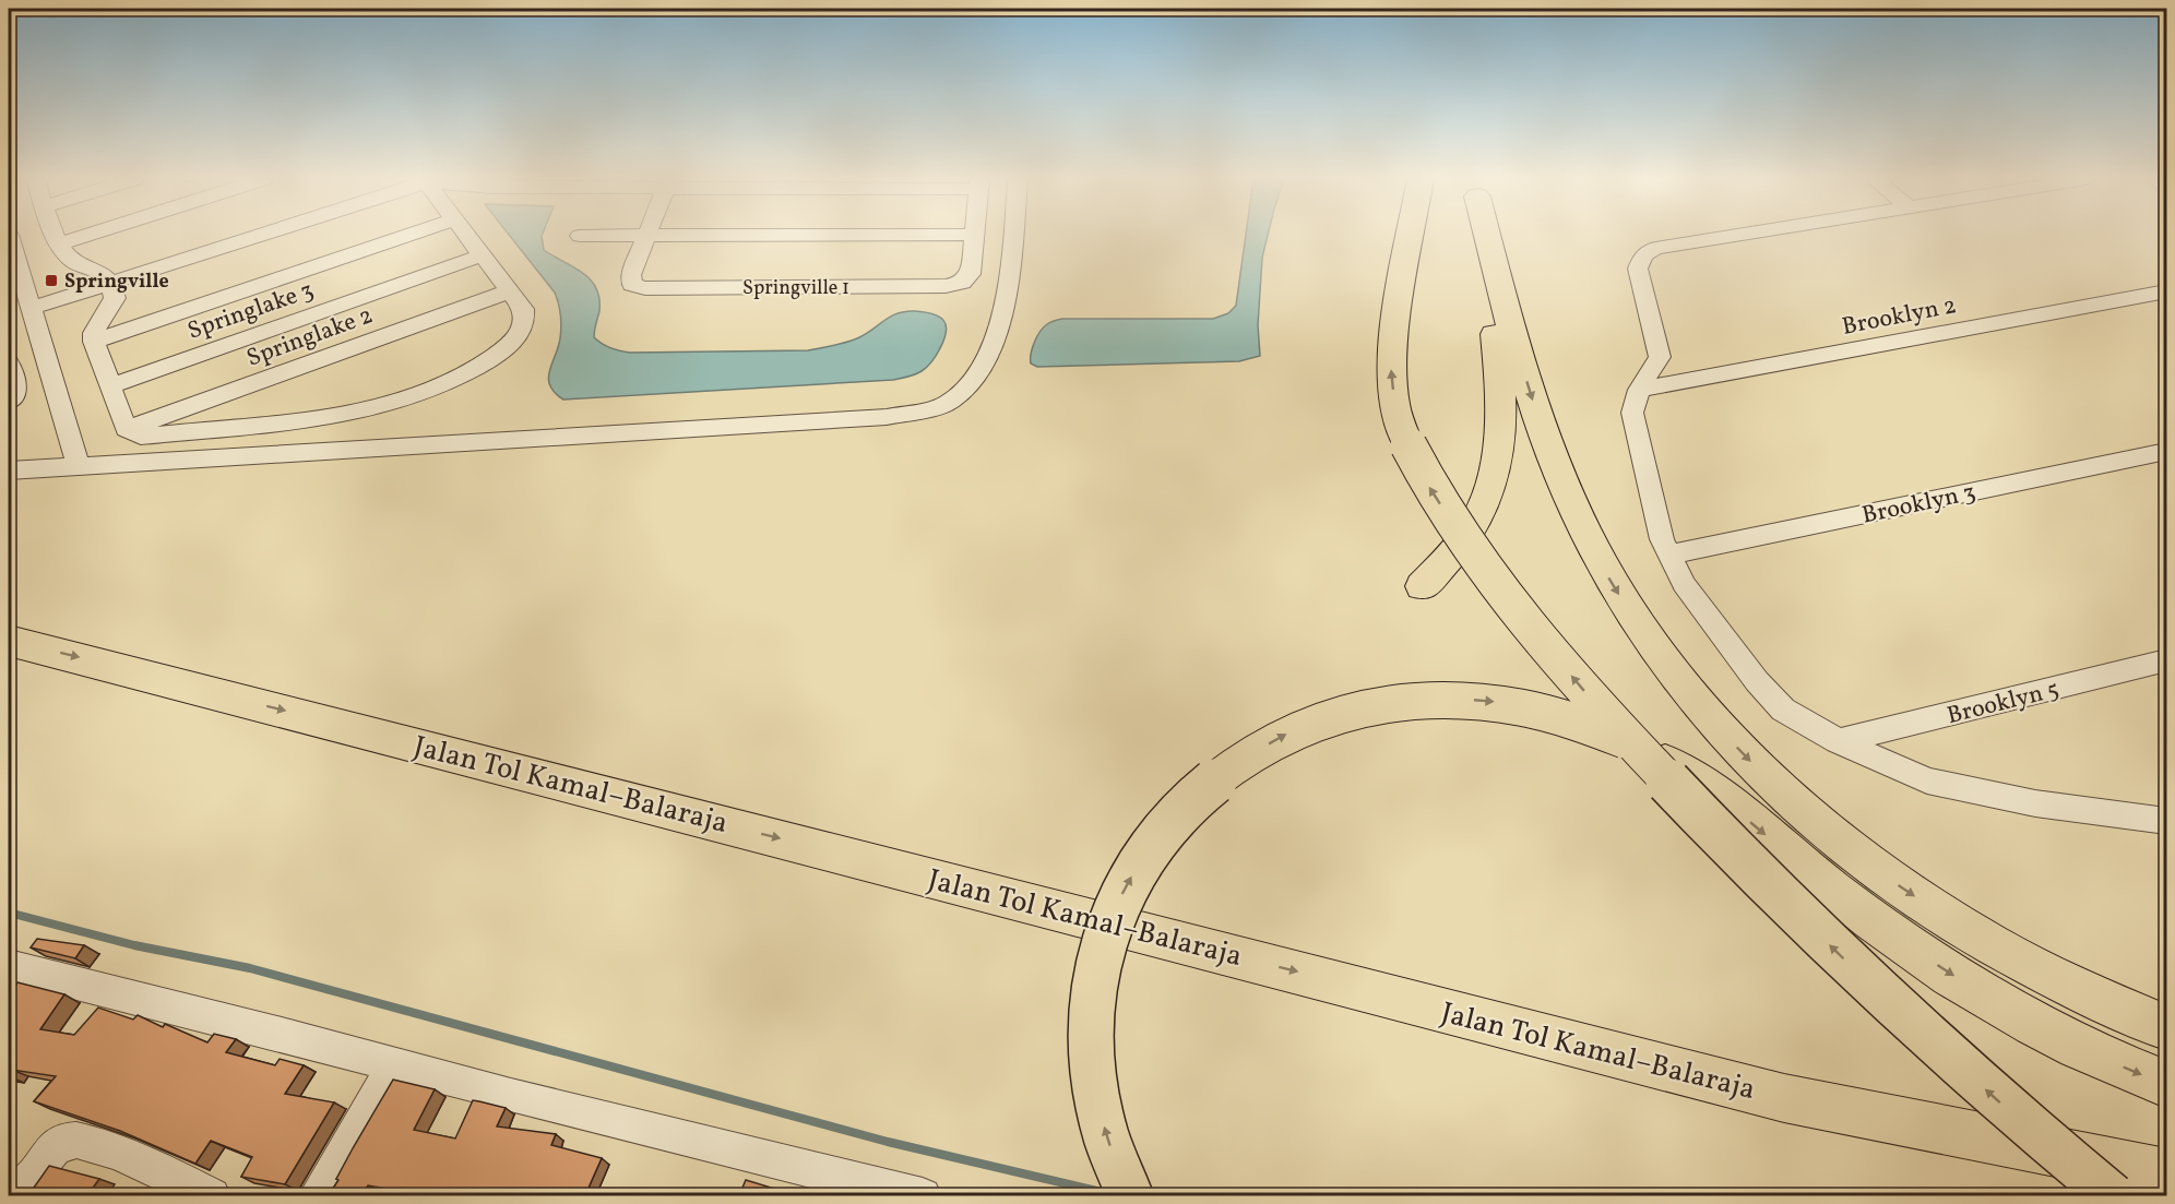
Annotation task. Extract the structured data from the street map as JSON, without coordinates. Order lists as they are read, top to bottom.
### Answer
{
  "streets": {
    "highway": ["Jalan Tol Kamal–Balaraja"],
    "street": [
      "Springville 1",
      "Springlake 3",
      "Brooklyn 2",
      "Springlake 2",
      "Brooklyn 3",
      "Brooklyn 5"
    ]
  },
  "one_way": ["Jalan Tol Kamal–Balaraja"],
  "places": {
    "transit": ["Springville"]
  }
}
